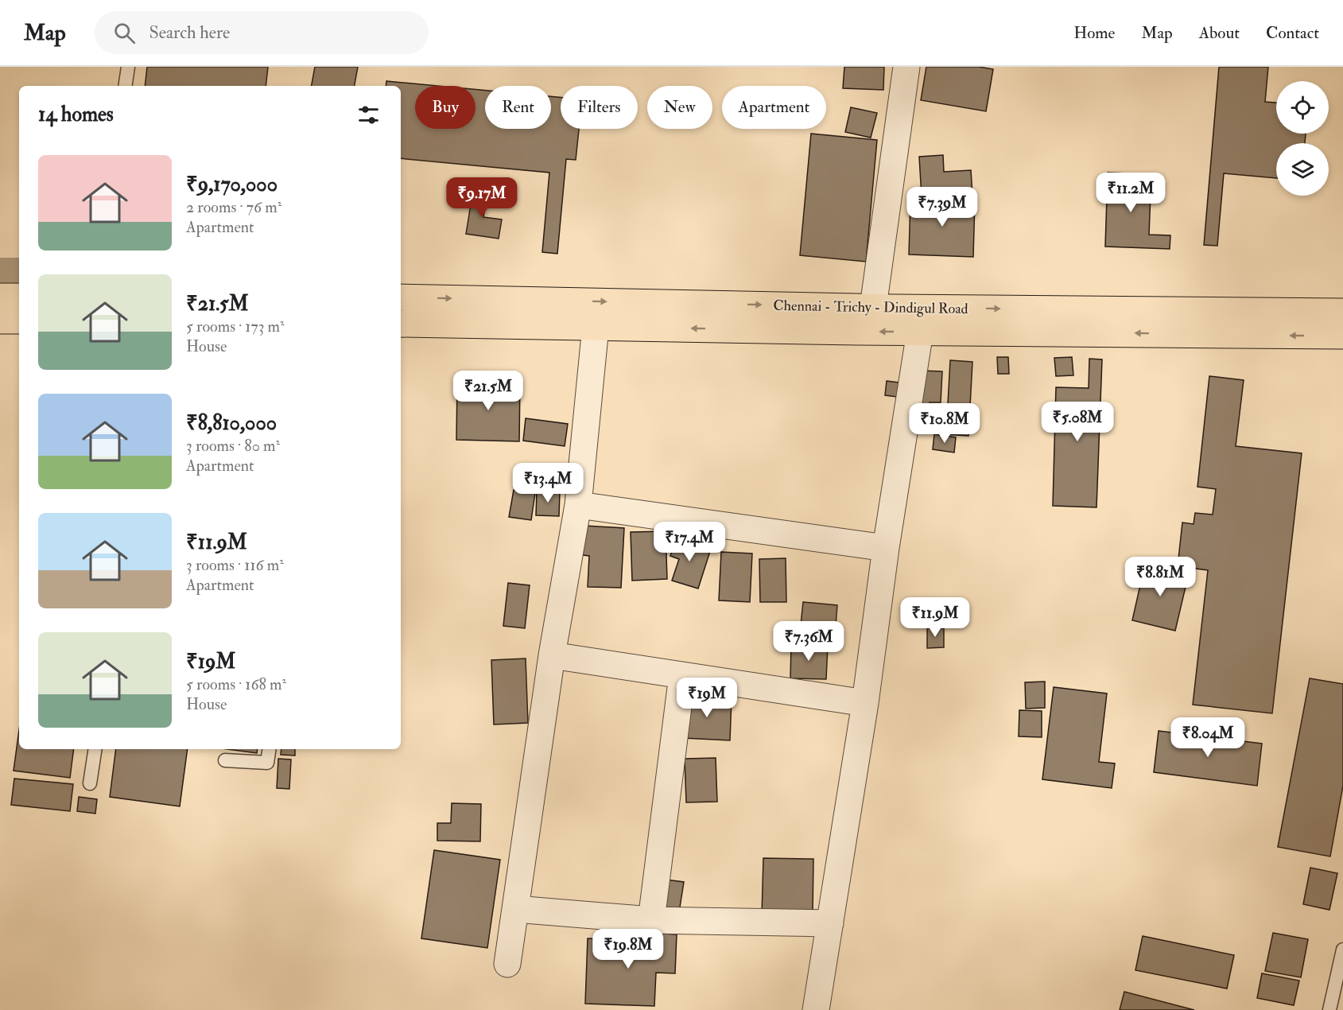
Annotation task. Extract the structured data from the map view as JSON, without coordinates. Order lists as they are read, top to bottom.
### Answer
{
  "streets": {
    "highway": ["Chennai - Trichy - Dindigul Road"]
  },
  "page": {
    "header": "Map",
    "search": "Search here",
    "nav": [
      "Home",
      "Map",
      "About",
      "Contact"
    ],
    "chip": [
      "Buy",
      "Rent",
      "Filters",
      "New",
      "Apartment"
    ],
    "heading": "14 homes",
    "list": [
      {
        "name": "₹9,170,000",
        "note": "2 rooms · 76 m² · Apartment"
      },
      {
        "name": "₹21.5M",
        "note": "5 rooms · 173 m² · House"
      },
      {
        "name": "₹8,810,000",
        "note": "3 rooms · 80 m² · Apartment"
      },
      {
        "name": "₹11.9M",
        "note": "3 rooms · 116 m² · Apartment"
      },
      {
        "name": "₹19M",
        "note": "5 rooms · 168 m² · House"
      }
    ],
    "price": [
      "₹11.2M",
      "₹9.17M",
      "₹7.39M",
      "₹21.5M",
      "₹5.08M",
      "₹10.8M",
      "₹13.4M",
      "₹17.4M",
      "₹8.81M",
      "₹11.9M",
      "₹7.36M",
      "₹19M",
      "₹8.04M",
      "₹19.8M"
    ]
  }
}
